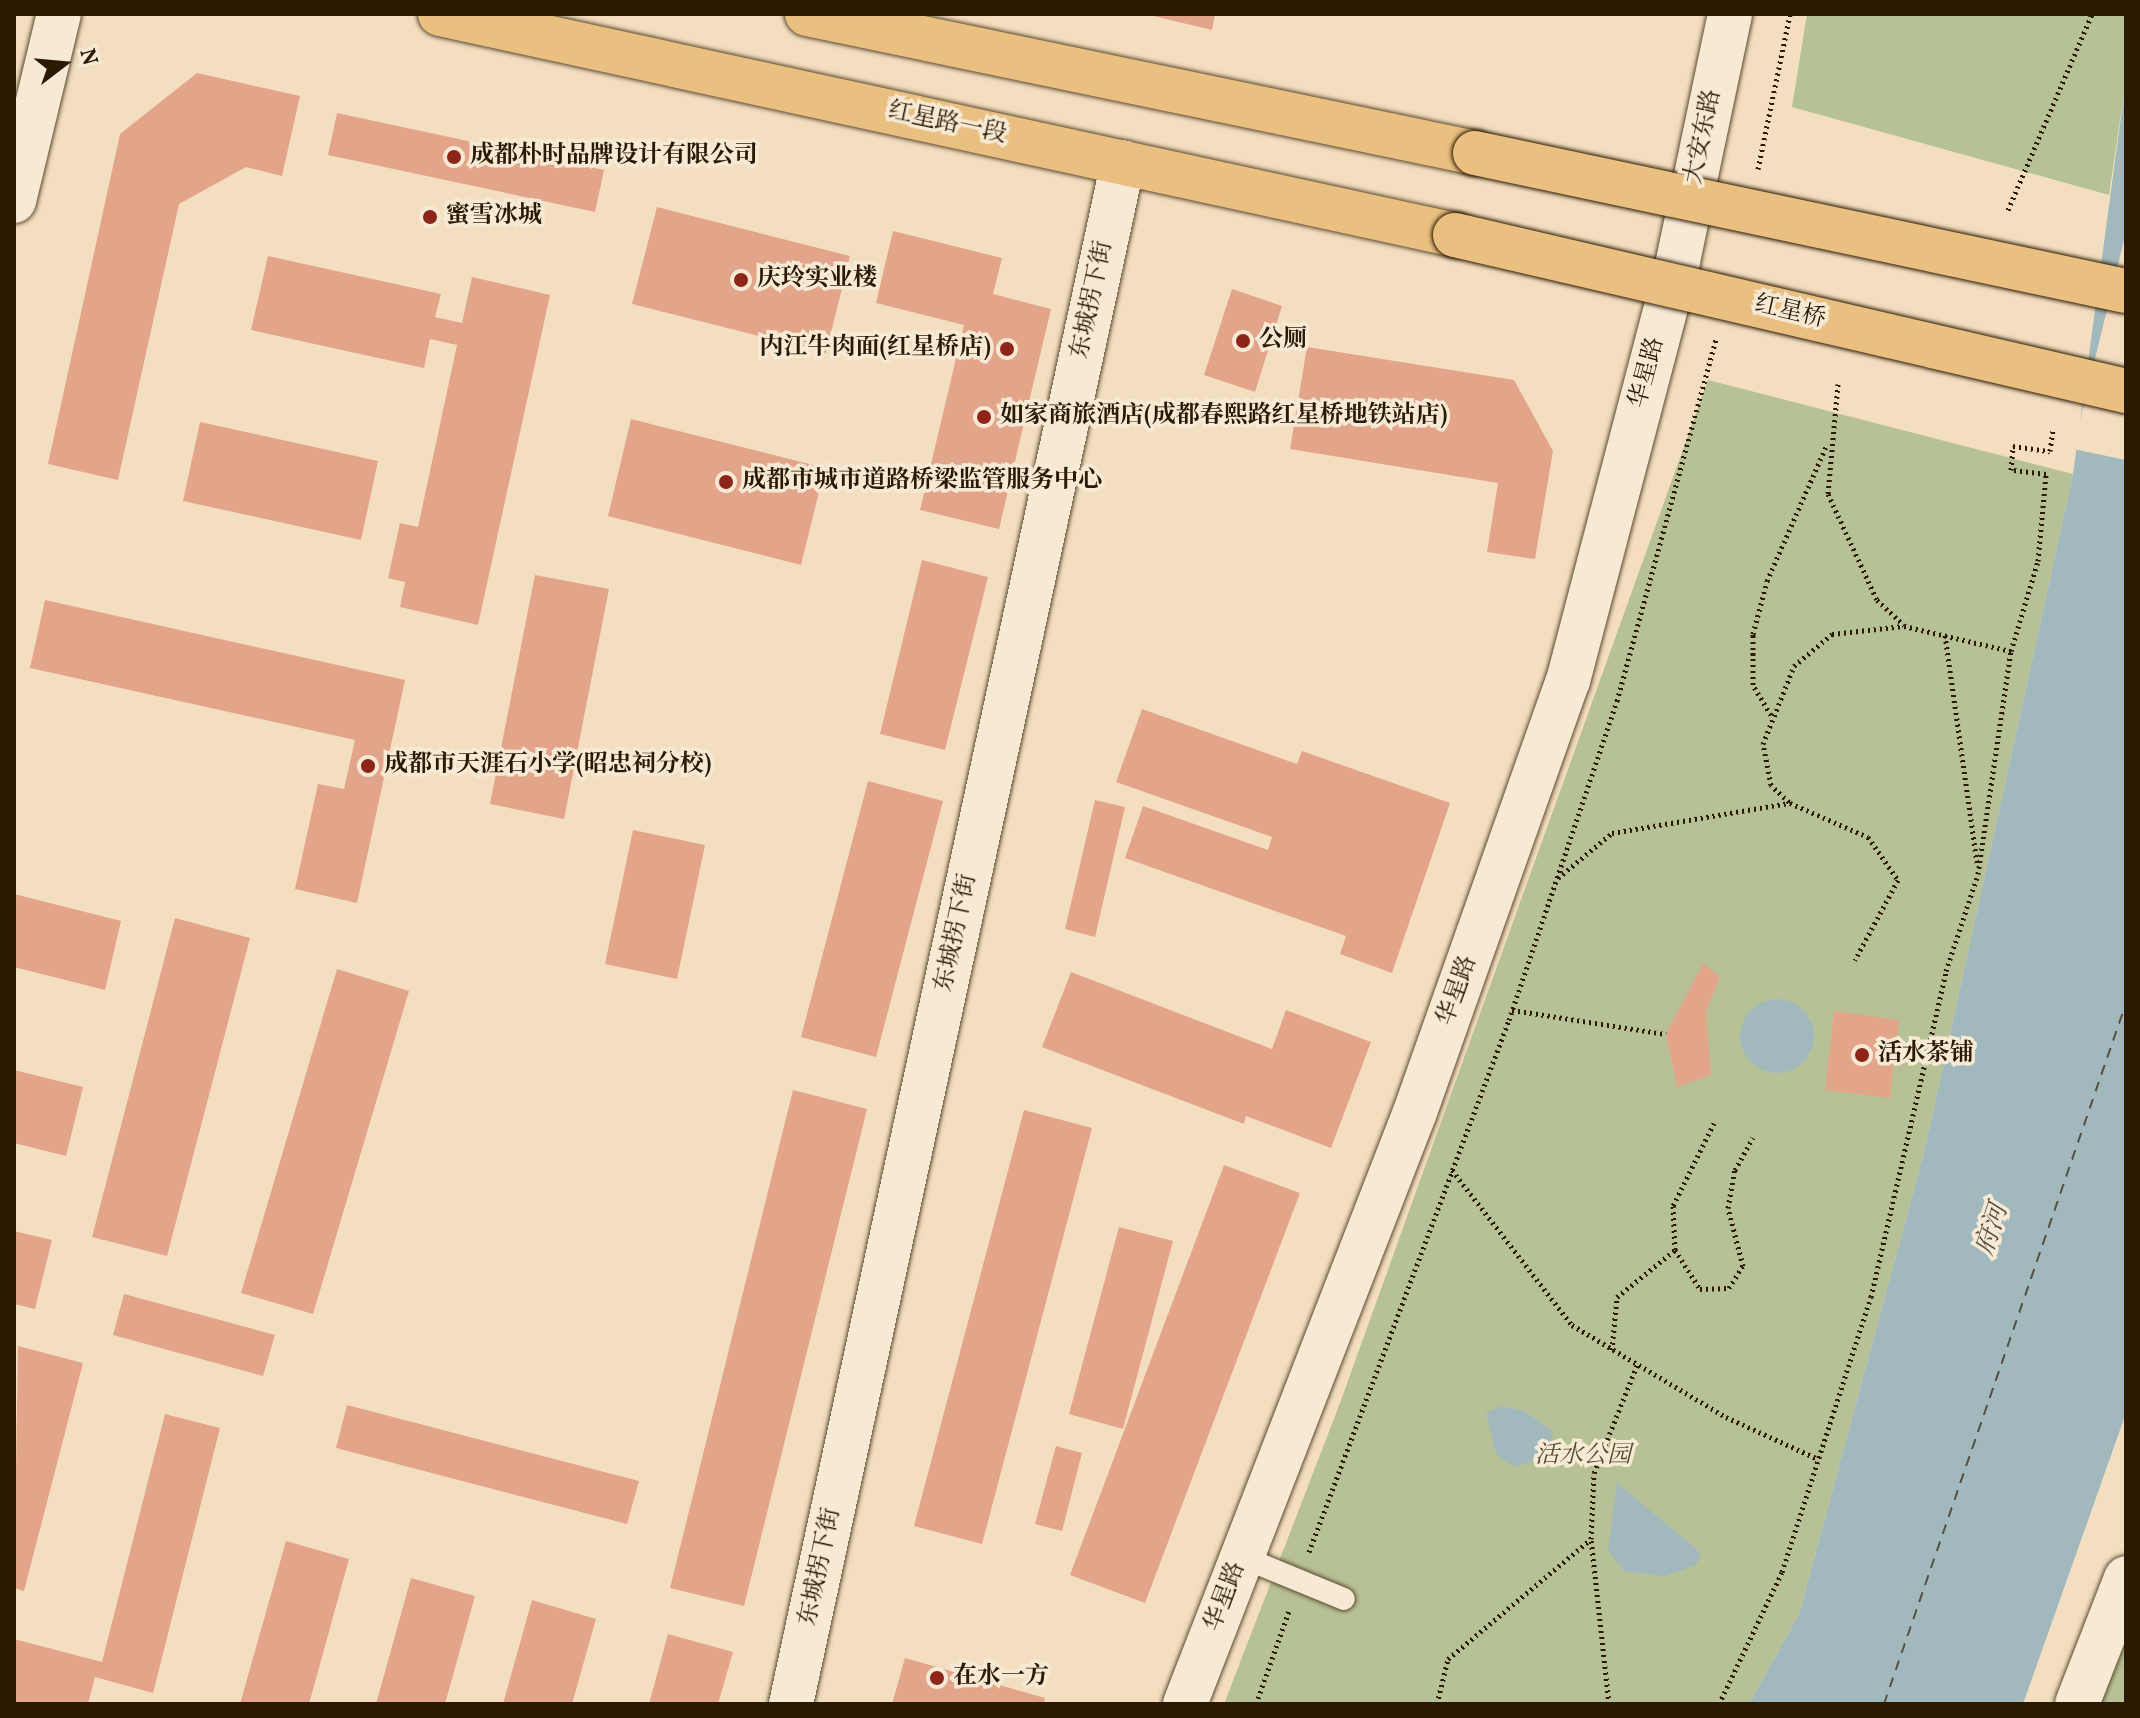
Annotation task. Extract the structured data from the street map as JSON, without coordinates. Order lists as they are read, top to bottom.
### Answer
{
  "streets": {
    "main road": ["红星路一段", "红星桥"],
    "street": ["大安东路", "东城拐下街", "华星路"]
  },
  "crossings": [
    ["红星路一段", "东城拐下街"],
    ["红星路一段", "红星桥"],
    ["大安东路", "华星路"]
  ],
  "water": ["府河"],
  "parks": ["活水公园"],
  "places": [
    "成都朴时品牌设计有限公司",
    "蜜雪冰城",
    "庆玲实业楼",
    "公厕",
    "内江牛肉面(红星桥店)",
    "如家商旅酒店(成都春熙路红星桥地铁站店)",
    "成都市城市道路桥梁监管服务中心",
    "成都市天涯石小学(昭忠祠分校)",
    "活水茶铺",
    "在水一方"
  ],
  "north": "right"
}
